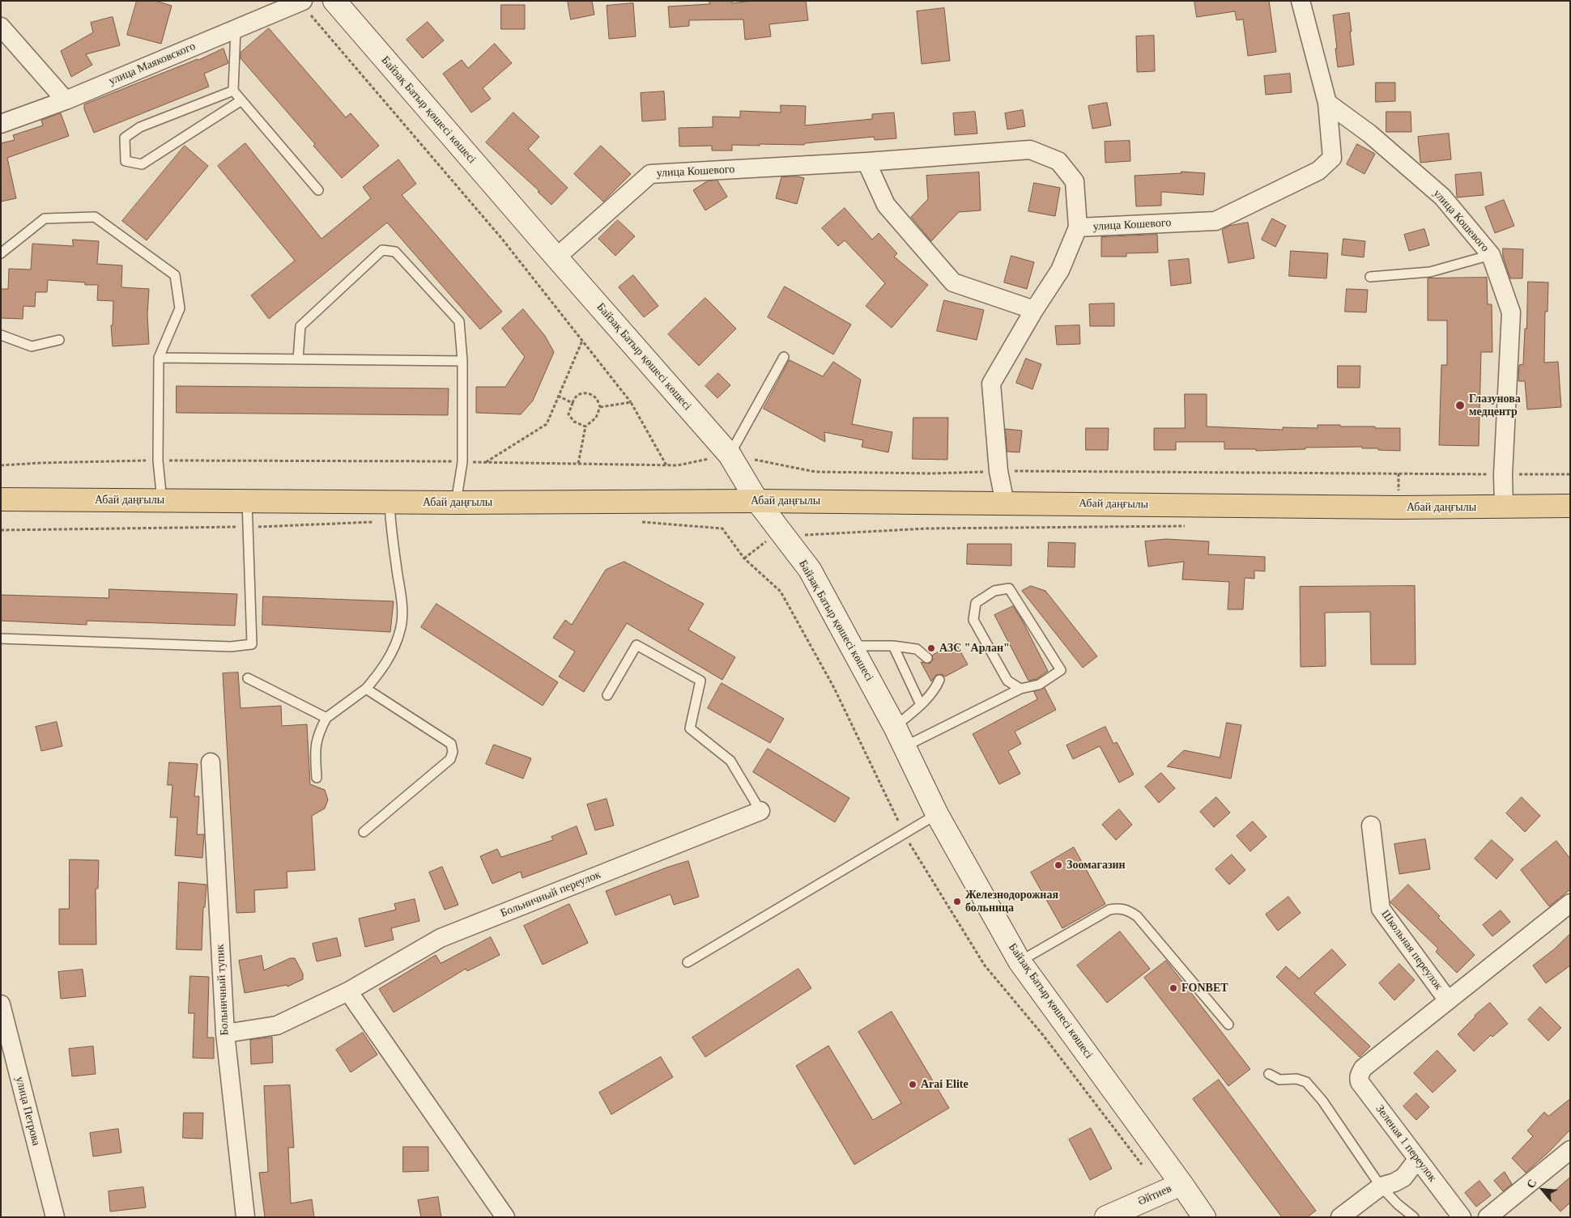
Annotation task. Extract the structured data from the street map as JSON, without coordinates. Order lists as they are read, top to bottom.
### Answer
{
  "streets": {
    "main road": ["Байзақ Батыр қөшесі көшесі", "Абай даңғылы", "Әйтиев"],
    "street": [
      "улица Маяковского",
      "улица Кошевого",
      "Больничный переулок",
      "Школьная переулок",
      "Больничный тупик",
      "улица Петрова",
      "Зеленая 1 переулок"
    ]
  },
  "crossings": [
    ["Байзақ Батыр қөшесі көшесі", "улица Кошевого"],
    ["Байзақ Батыр қөшесі көшесі", "Абай даңғылы"],
    ["Байзақ Батыр қөшесі көшесі", "Әйтиев"],
    ["улица Кошевого", "Абай даңғылы"],
    ["Больничный переулок", "Больничный тупик"],
    ["Школьная переулок", "Зеленая 1 переулок"]
  ],
  "places": [
    "Глазунова медцентр",
    "АЗС \"Арлан\"",
    "Зоомагазин",
    "Железнодорожная больница",
    "FONBET",
    "Arai Elite"
  ],
  "north": "top left"
}
